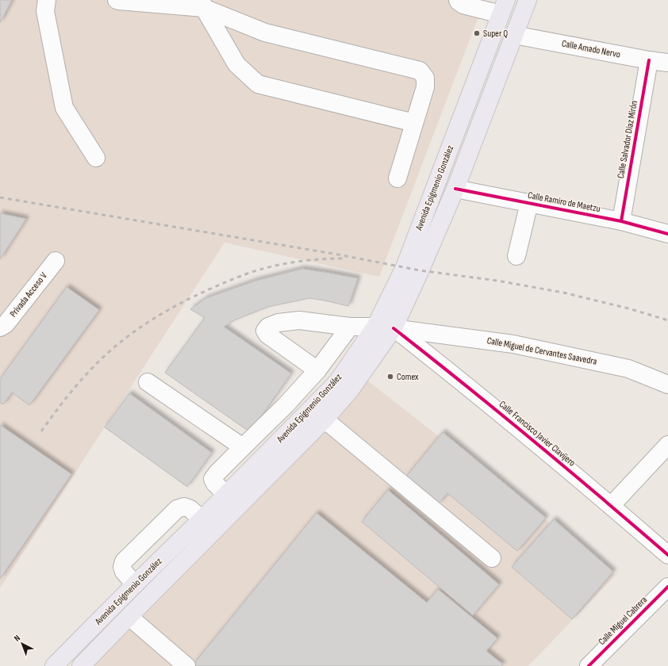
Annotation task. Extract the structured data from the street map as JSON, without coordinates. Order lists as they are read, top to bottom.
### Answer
{
  "streets": {
    "main road": ["Avenida Epigmenio González"],
    "street": [
      "Calle Amado Nervo",
      "Calle Salvador Díaz Mirón",
      "Calle Ramiro de Maetzu",
      "Privada Acceso V",
      "Calle Miguel de Cervantes Saavedra",
      "Calle Francisco Javier Clavijero",
      "Calle Miguel Cabrera"
    ]
  },
  "crossings": [
    ["Calle Amado Nervo", "Calle Salvador Díaz Mirón"],
    ["Calle Amado Nervo", "Avenida Epigmenio González"],
    ["Calle Salvador Díaz Mirón", "Calle Ramiro de Maetzu"],
    ["Avenida Epigmenio González", "Calle Ramiro de Maetzu"],
    ["Avenida Epigmenio González", "Calle Miguel de Cervantes Saavedra"],
    ["Avenida Epigmenio González", "Calle Francisco Javier Clavijero"],
    ["Calle Miguel de Cervantes Saavedra", "Calle Francisco Javier Clavijero"]
  ],
  "places": ["Super Q", "Comex"],
  "north": "top left"
}
